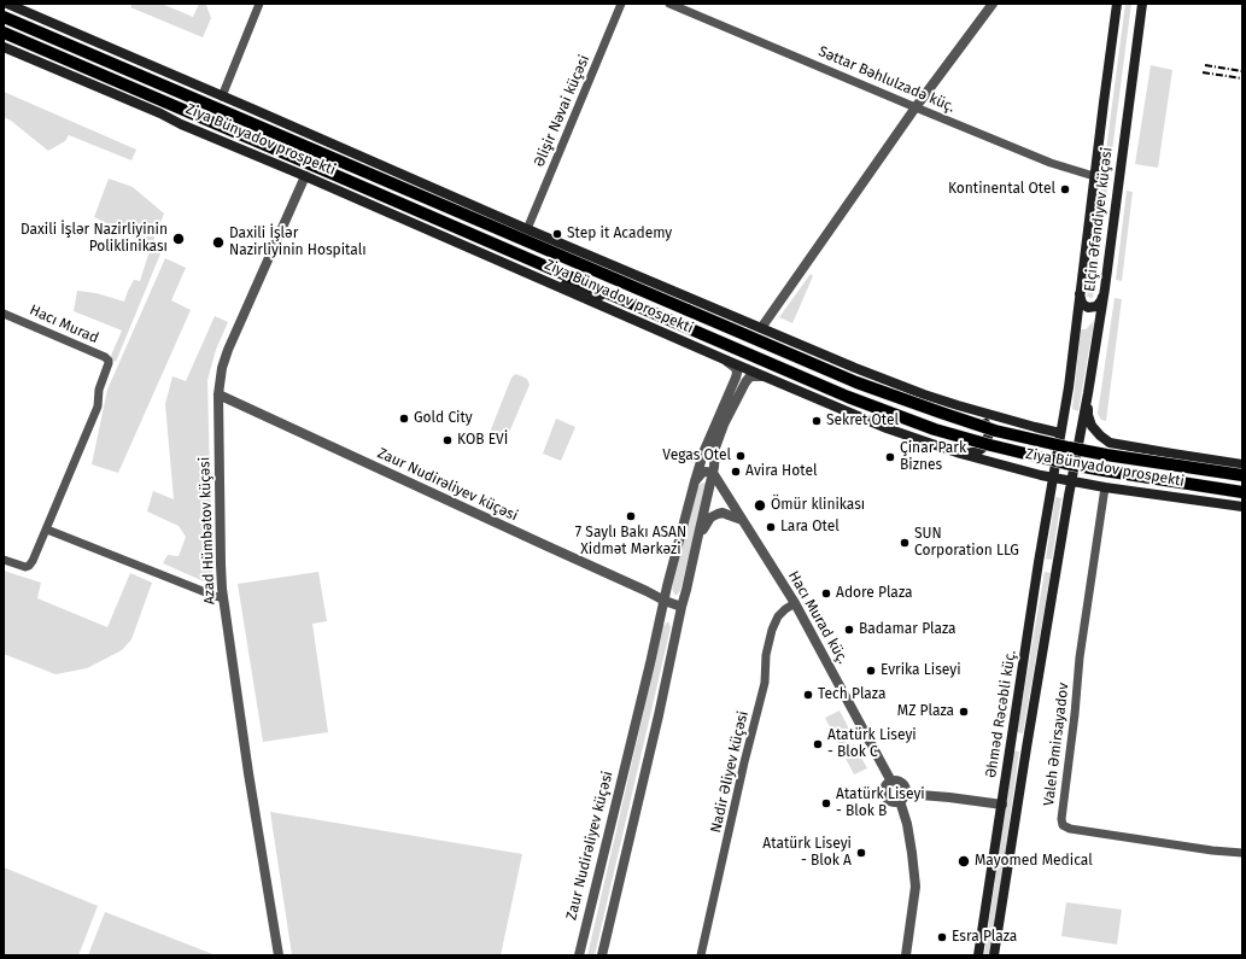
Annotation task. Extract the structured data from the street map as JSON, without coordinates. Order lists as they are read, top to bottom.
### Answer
{
  "streets": {
    "main road": ["Ziya Bünyadov prospekti", "Elçin Əfəndiyev küçəsi", "Əhməd Rəcəbli küç."],
    "street": [
      "Səttar Bəhlulzadə küç.",
      "Əlişir Nəvai küçəsi",
      "Hacı Murad",
      "Zaur Nudirəliyev küçəsi",
      "Azad Hümbətov küçəsi",
      "Hacı Murad küç.",
      "Valeh Əmirsayadov",
      "Nadir Əliyev küçəsi"
    ]
  },
  "crossings": [
    ["Səttar Bəhlulzadə küç.", "Elçin Əfəndiyev küçəsi"],
    ["Əlişir Nəvai küçəsi", "Ziya Bünyadov prospekti"],
    ["Ziya Bünyadov prospekti", "Elçin Əfəndiyev küçəsi"],
    ["Ziya Bünyadov prospekti", "Zaur Nudirəliyev küçəsi"],
    ["Ziya Bünyadov prospekti", "Azad Hümbətov küçəsi"],
    ["Ziya Bünyadov prospekti", "Əhməd Rəcəbli küç."],
    ["Ziya Bünyadov prospekti", "Valeh Əmirsayadov"],
    ["Elçin Əfəndiyev küçəsi", "Əhməd Rəcəbli küç."],
    ["Zaur Nudirəliyev küçəsi", "Azad Hümbətov küçəsi"],
    ["Hacı Murad küç.", "Nadir Əliyev küçəsi"]
  ],
  "places": [
    "Kontinental Otel",
    "Step it Academy",
    "Daxili İşlər Nazirliyinin Poliklinikası",
    "Daxili İşlər Nazirliyinin Hospitalı",
    "Gold City",
    "Sekret Otel",
    "KOB EVİ",
    "Vegas Otel",
    "Çinar Park Biznes",
    "Avira Hotel",
    "Ömür klinikası",
    "7 Saylı Bakı ASAN Xidmət Mərkəzi",
    "Lara Otel",
    "SUN Corporation LLG",
    "Adore Plaza",
    "Badamar Plaza",
    "Evrika Liseyi",
    "Tech Plaza",
    "MZ Plaza",
    "Atatürk Liseyi - Blok C",
    "Atatürk Liseyi - Blok B",
    "Atatürk Liseyi - Blok A",
    "Mayomed Medical",
    "Esra Plaza"
  ]
}
